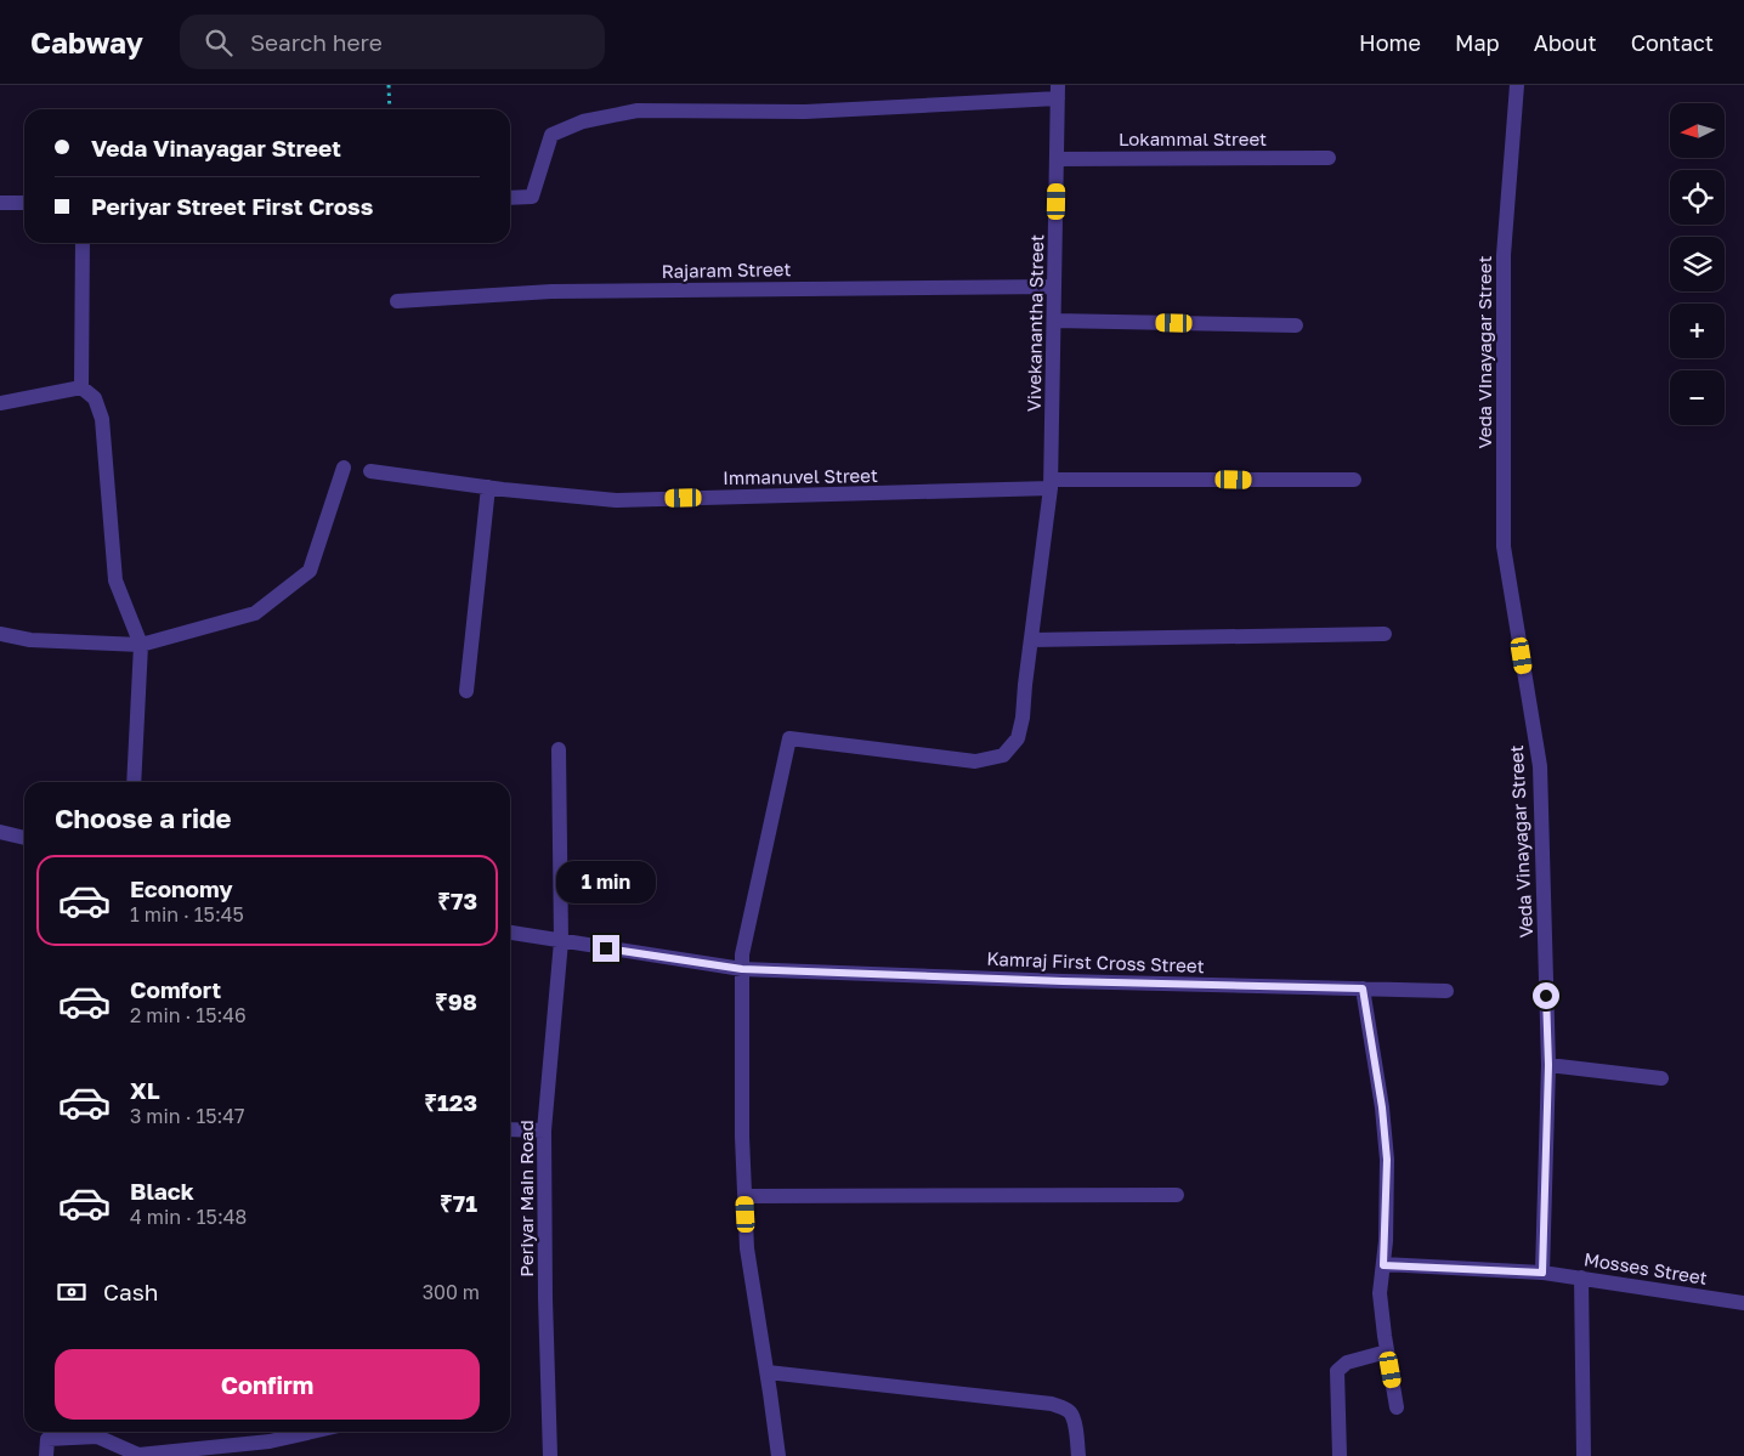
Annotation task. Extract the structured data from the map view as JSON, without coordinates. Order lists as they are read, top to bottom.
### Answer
{
  "streets": {
    "street": [
      "Lokammal Street",
      "Rajaram Street",
      "Vivekanantha Street",
      "Veda Vinayagar Street",
      "Immanuvel Street",
      "Kamraj First Cross Street",
      "Periyar Main Road",
      "Mosses Street"
    ]
  },
  "crossings": [
    ["Lokammal Street", "Vivekanantha Street"],
    ["Rajaram Street", "Vivekanantha Street"],
    ["Vivekanantha Street", "Immanuvel Street"],
    ["Vivekanantha Street", "Kamraj First Cross Street"],
    ["Veda Vinayagar Street", "Mosses Street"],
    ["Kamraj First Cross Street", "Periyar Main Road"]
  ],
  "north": "left",
  "page": {
    "header": "Cabway",
    "search": "Search here",
    "nav": [
      "Home",
      "Map",
      "About",
      "Contact"
    ],
    "map_buttons": ["+", "−"],
    "banner": ["Veda Vinayagar Street", "Periyar Street First Cross"],
    "heading": "Choose a ride",
    "list": [
      {
        "name": "Economy",
        "note": "1 min · 15:45",
        "value": "₹73"
      },
      {
        "name": "Comfort",
        "note": "2 min · 15:46",
        "value": "₹98"
      },
      {
        "name": "XL",
        "note": "3 min · 15:47",
        "value": "₹123"
      },
      {
        "name": "Black",
        "note": "4 min · 15:48",
        "value": "₹71"
      }
    ],
    "bubble": "1 min",
    "pay": ["Cash", "300 m"],
    "buttons": "Confirm"
  }
}
